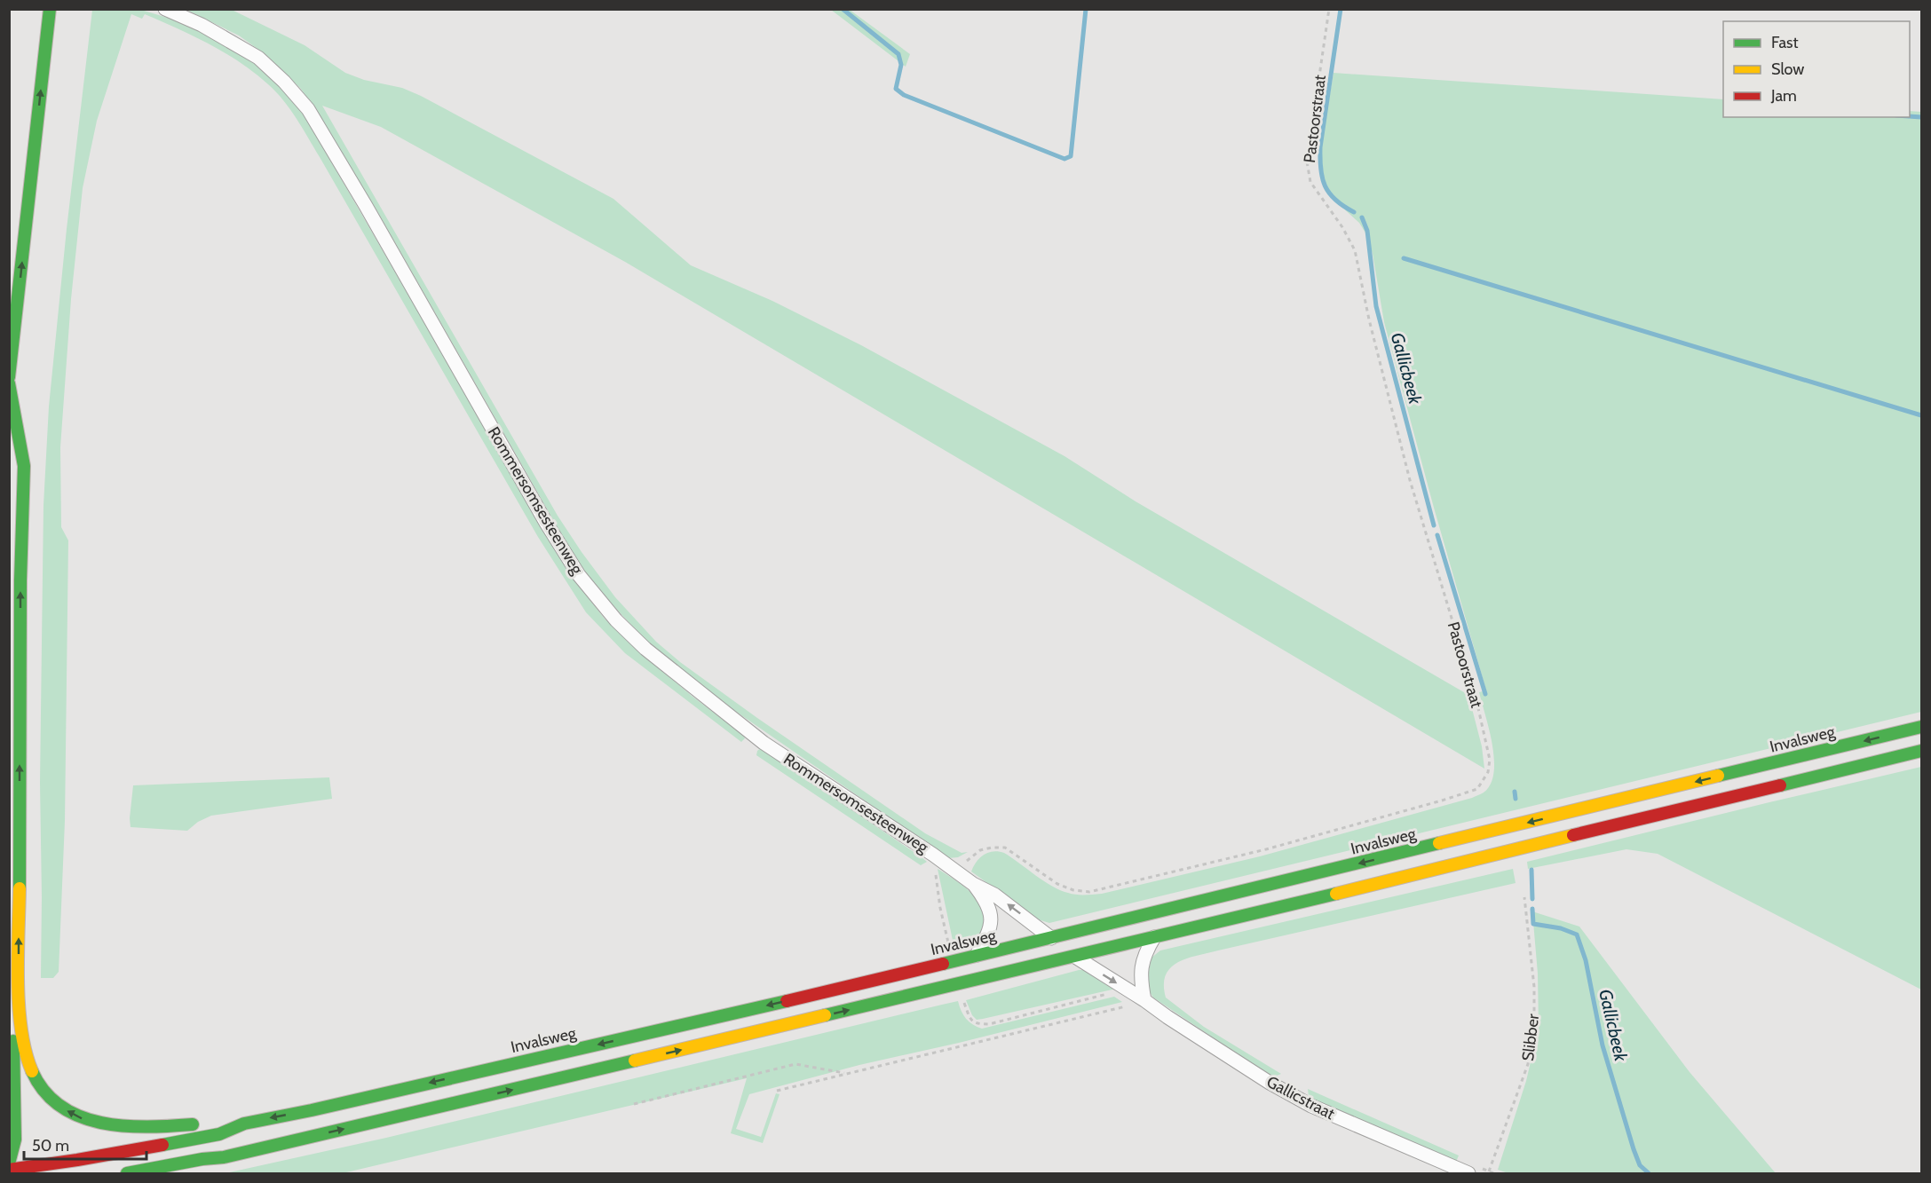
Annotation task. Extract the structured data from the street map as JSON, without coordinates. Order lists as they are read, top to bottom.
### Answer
{
  "streets": {
    "highway": ["Invalsweg"],
    "street": ["Rommersomsesteenweg", "Gallicstraat"],
    "path": ["Pastoorstraat", "Slibber"]
  },
  "crossings": [
    ["Pastoorstraat", "Rommersomsesteenweg"],
    ["Rommersomsesteenweg", "Invalsweg"]
  ],
  "water": ["Gallicbeek"],
  "legend": ["Fast", "Slow", "Jam"],
  "scale_bar": "50 m"
}
